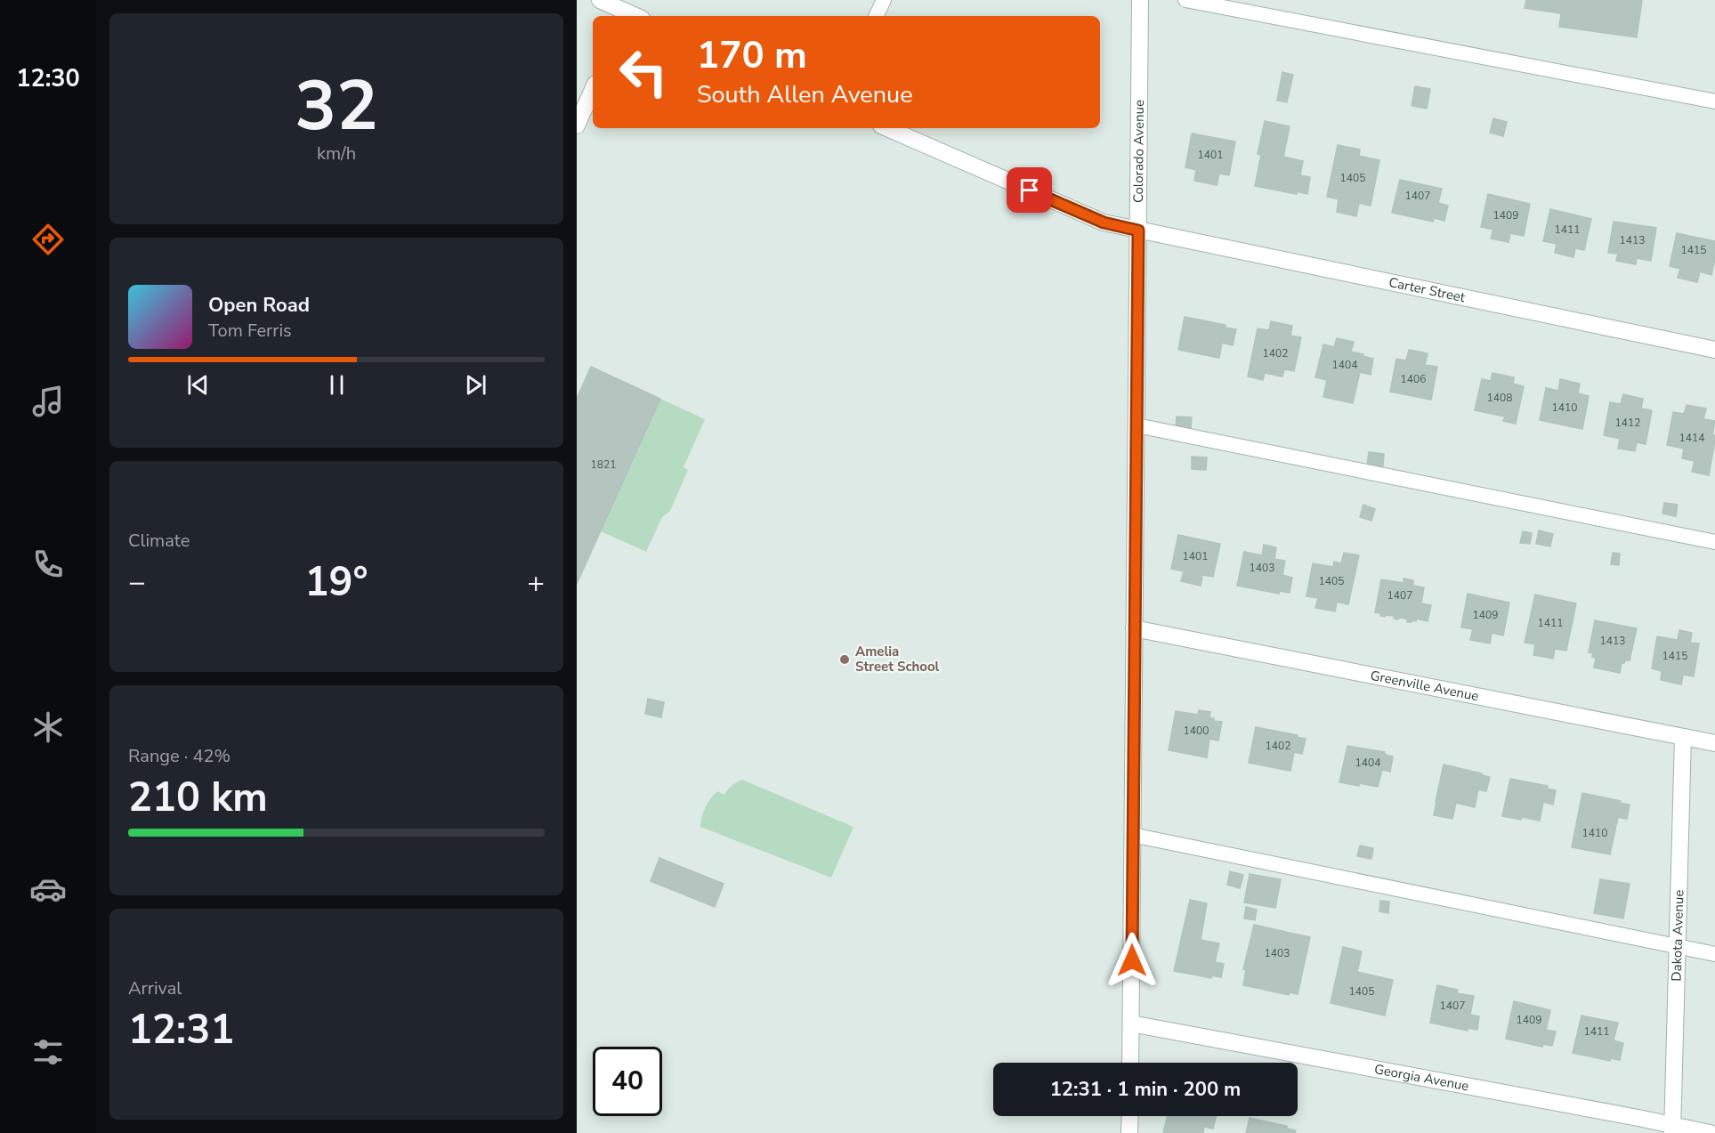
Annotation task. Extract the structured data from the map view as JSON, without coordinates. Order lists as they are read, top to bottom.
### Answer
{
  "streets": {
    "street": [
      "Colorado Avenue",
      "Carter Street",
      "Greenville Avenue",
      "Dakota Avenue",
      "Georgia Avenue"
    ]
  },
  "crossings": [
    ["Colorado Avenue", "Carter Street"],
    ["Colorado Avenue", "Greenville Avenue"],
    ["Colorado Avenue", "Georgia Avenue"],
    ["Greenville Avenue", "Dakota Avenue"],
    ["Dakota Avenue", "Georgia Avenue"]
  ],
  "places": ["Amelia Street School"],
  "house_numbers": [
    "1401",
    "1405",
    "1407",
    "1409",
    "1411",
    "1413",
    "1415",
    "1402",
    "1404",
    "1406",
    "1408",
    "1410",
    "1412",
    "1414",
    "1821",
    "1401",
    "1403",
    "1405",
    "1407",
    "1409",
    "1411",
    "1413",
    "1415",
    "1400",
    "1402",
    "1404",
    "1410",
    "1403",
    "1405",
    "1407",
    "1409",
    "1411"
  ],
  "page": {
    "tabs": "12:30",
    "tile": [
      ["32", "km/h"],
      "Climate",
      ["Range · 42%", "210 km"],
      ["Arrival", "12:31"]
    ],
    "turn": ["170 m", "South Allen Avenue"],
    "song": ["Open Road", "Tom Ferris"],
    "heat": ["−", "19°", "+"],
    "limit": "40",
    "trip": "12:31 · 1 min · 200 m"
  }
}
